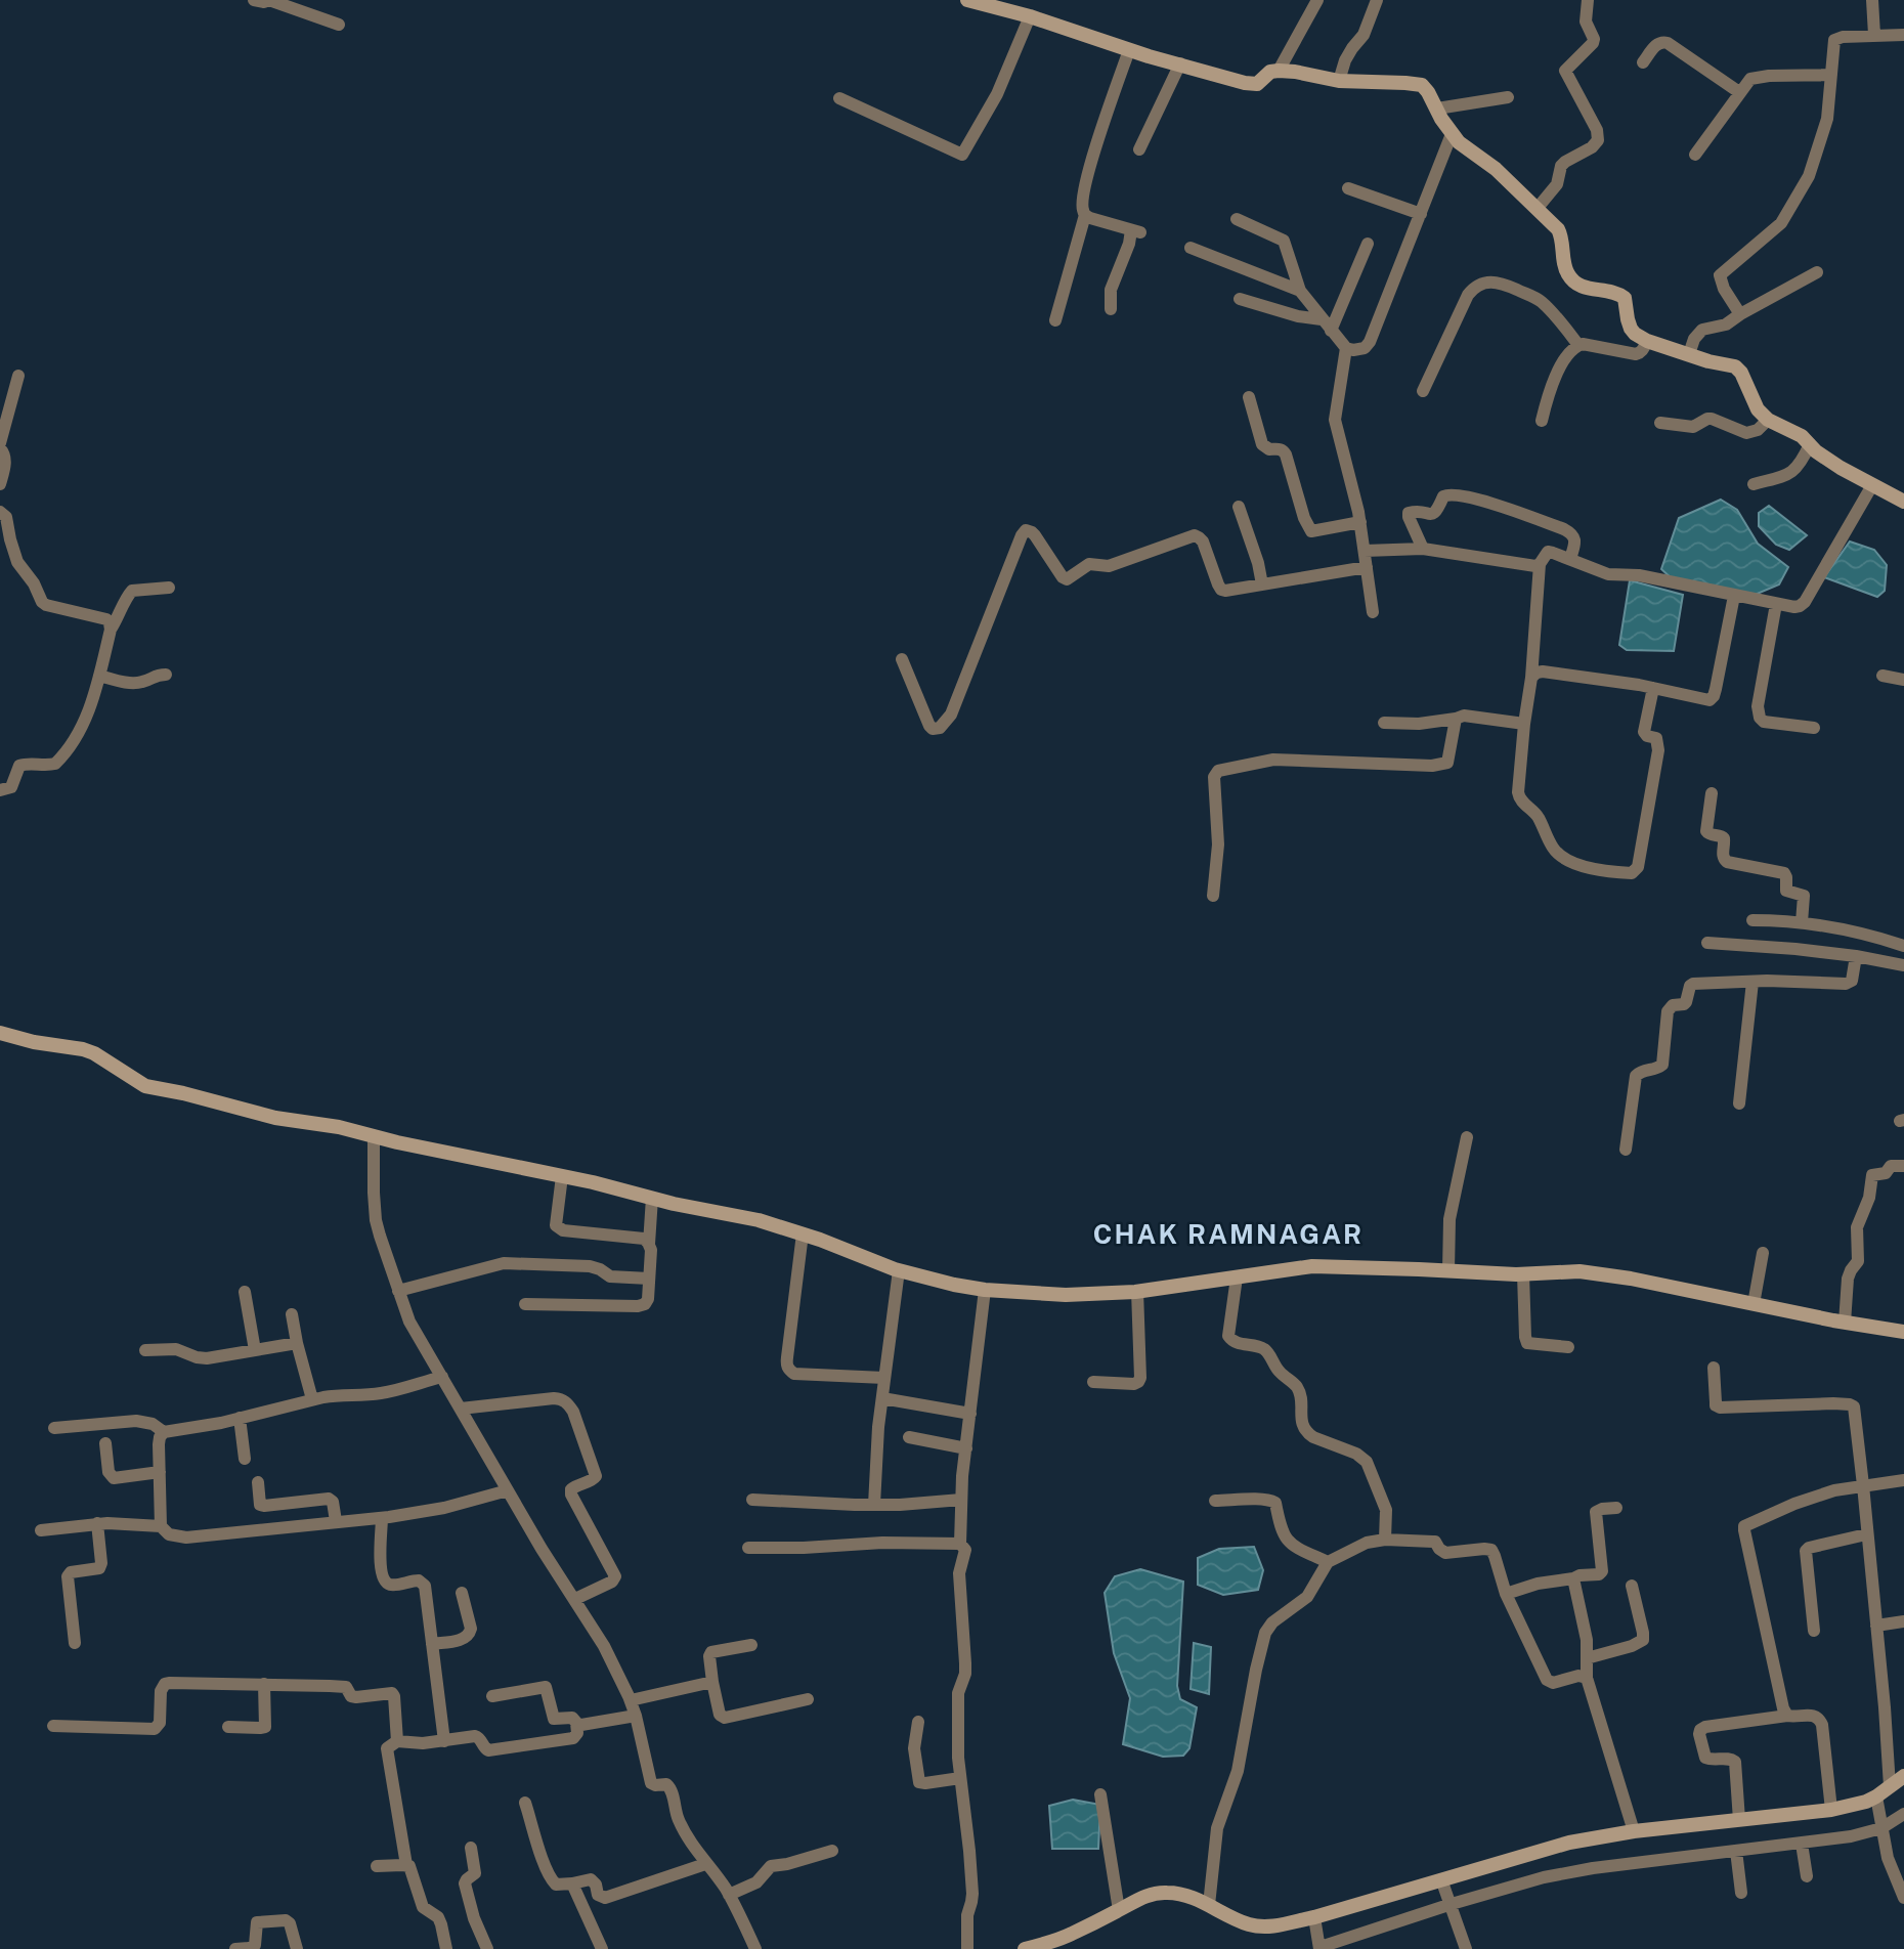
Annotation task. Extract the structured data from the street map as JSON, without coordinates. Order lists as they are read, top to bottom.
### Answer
{
  "districts": ["CHAK RAMNAGAR"]
}
